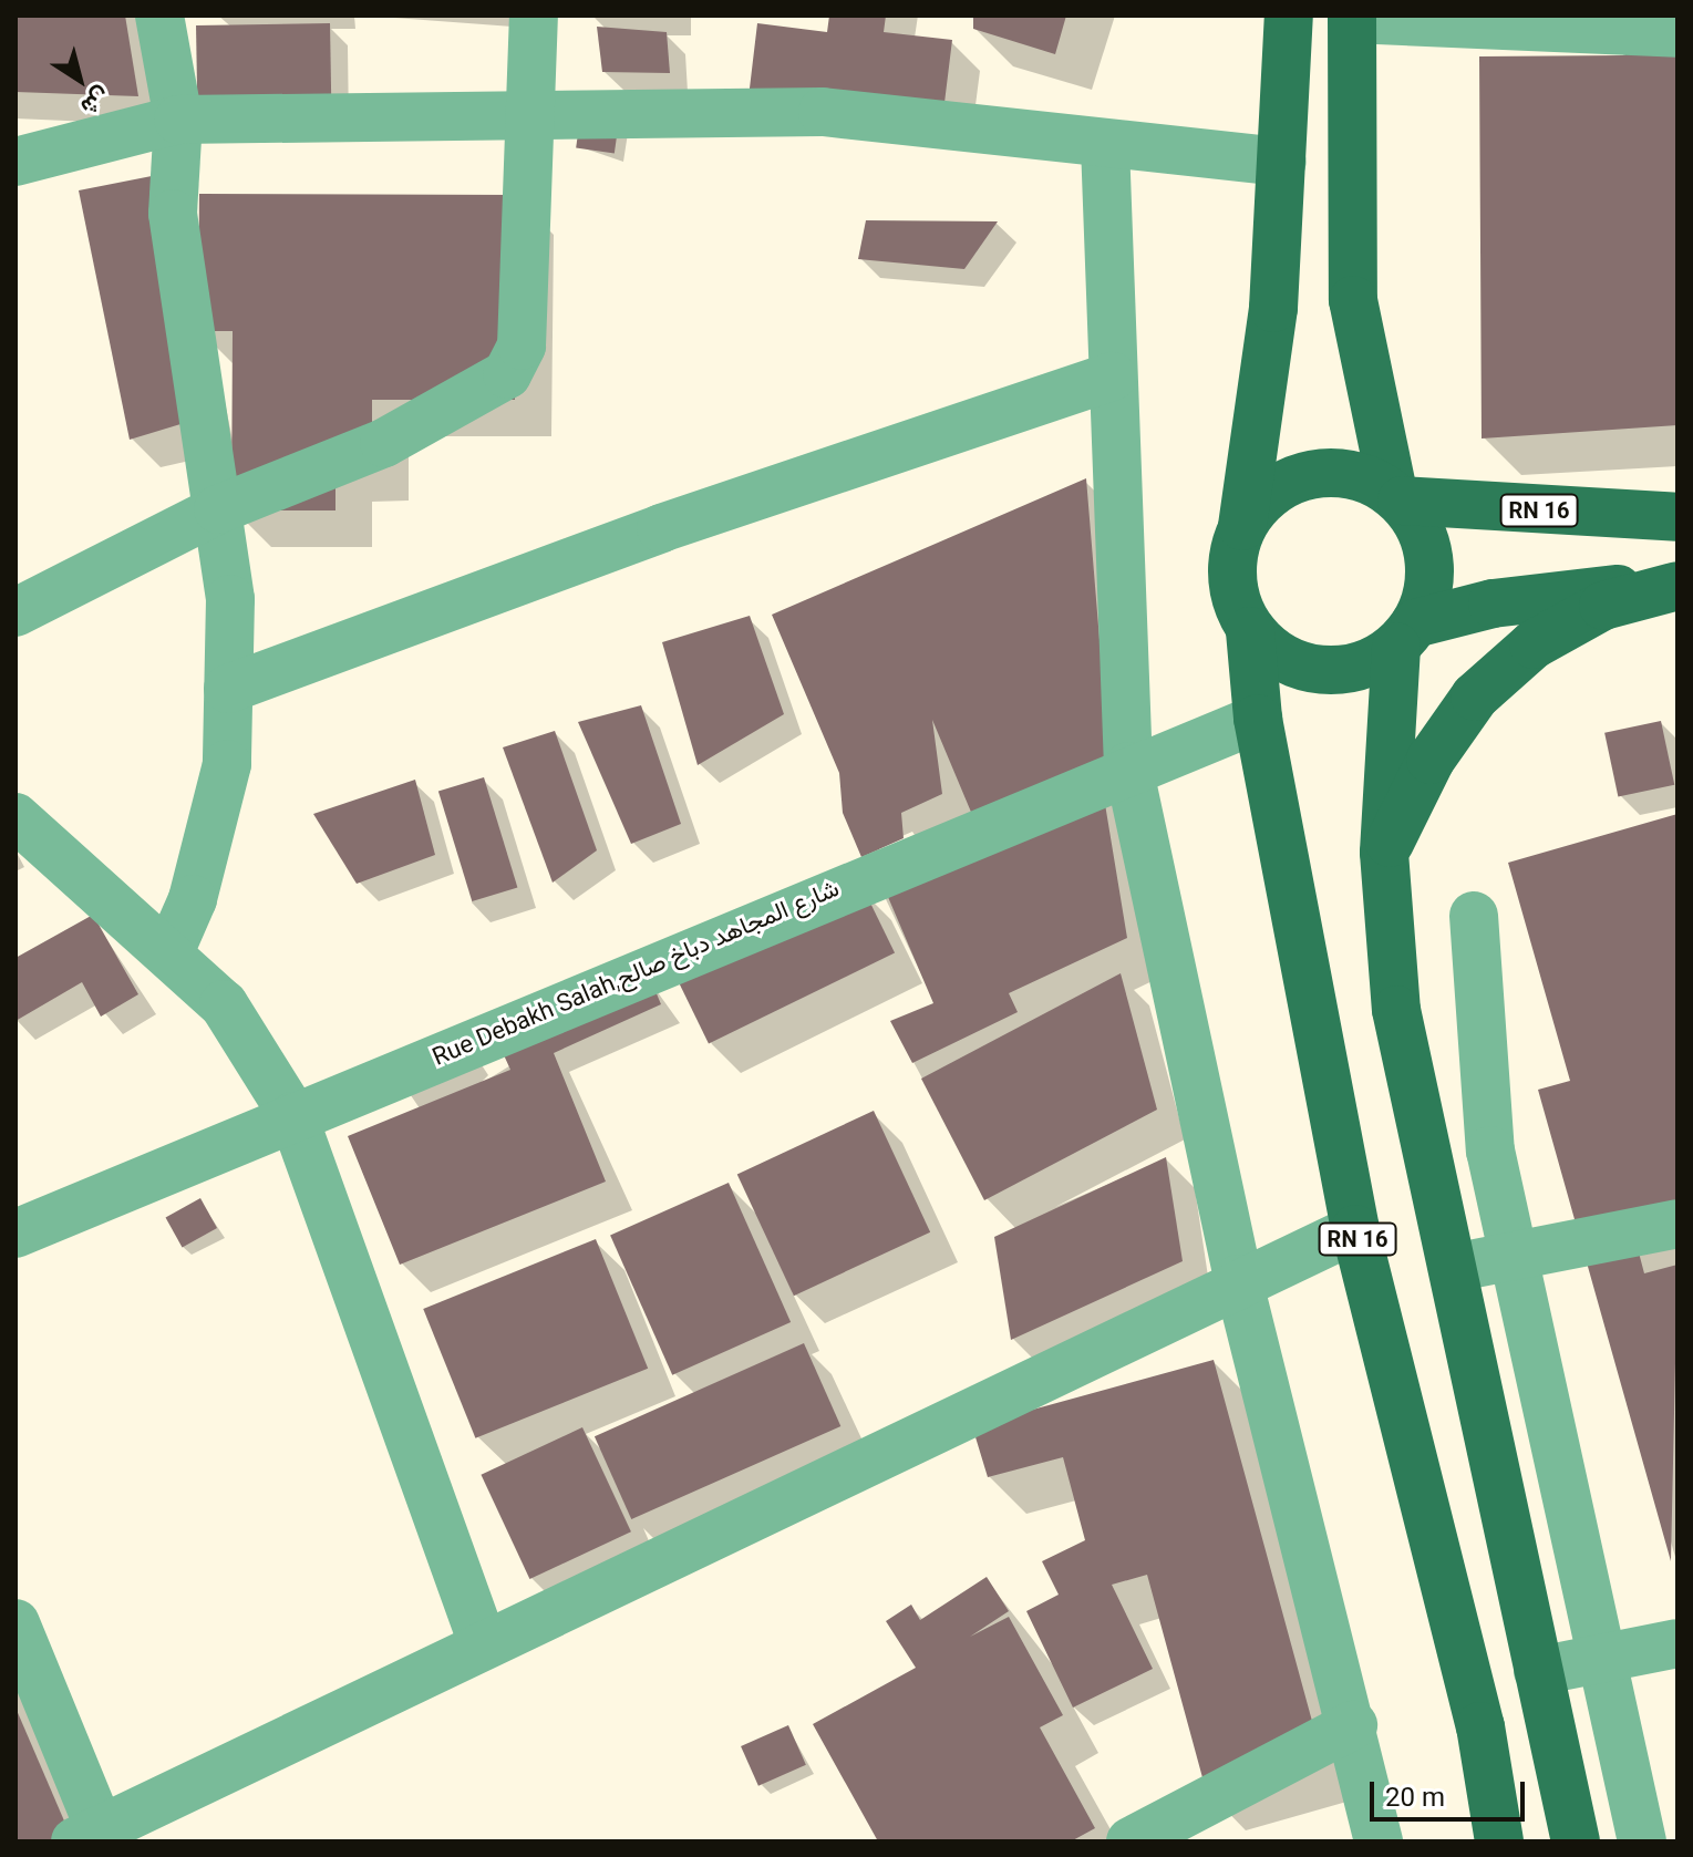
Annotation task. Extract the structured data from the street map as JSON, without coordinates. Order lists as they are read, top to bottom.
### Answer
{
  "streets": {
    "main road": ["RN 16"],
    "street": ["Rue Debakh Salah,شارع المجاهد دباخ صالح"]
  },
  "crossings": [
    ["RN 16", "Rue Debakh Salah,شارع المجاهد دباخ صالح"]
  ],
  "scale_bar": "20 m",
  "north": "bottom right"
}
